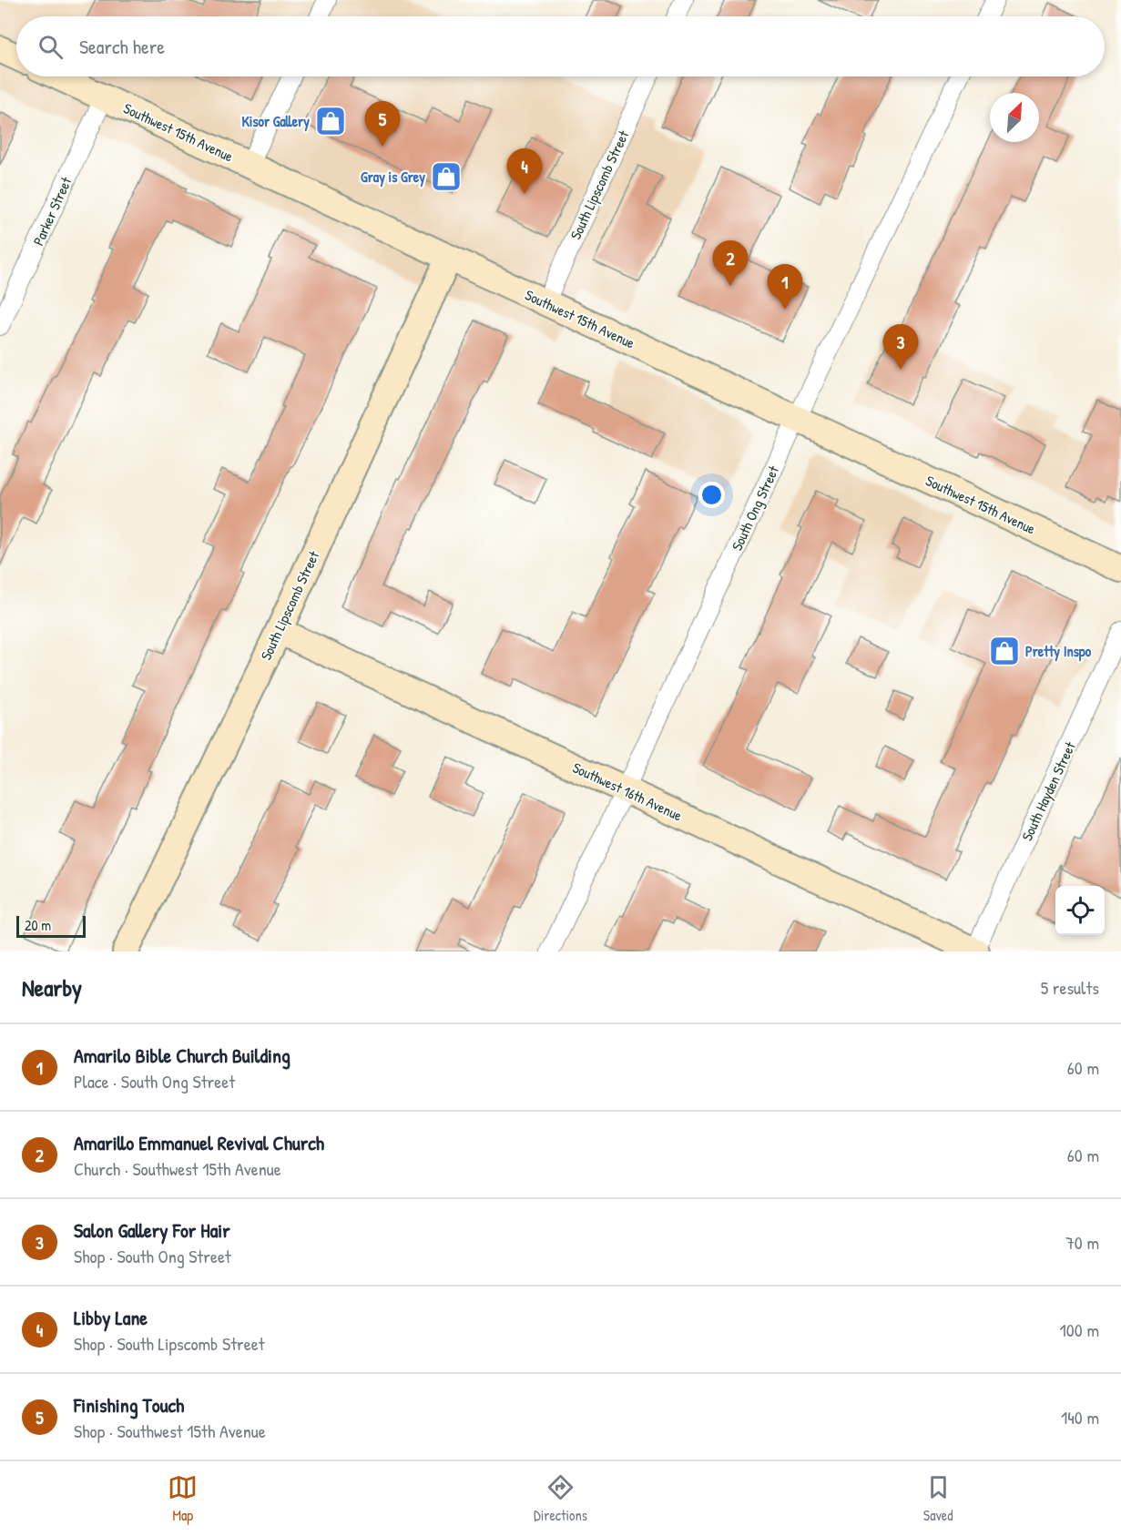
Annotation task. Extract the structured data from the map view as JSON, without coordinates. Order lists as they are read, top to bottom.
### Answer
{
  "streets": {
    "street": [
      "Southwest 15th Avenue",
      "South Lipscomb Street",
      "Parker Street",
      "South Ong Street",
      "Southwest 16th Avenue",
      "South Hayden Street"
    ]
  },
  "crossings": [
    ["Southwest 15th Avenue", "South Lipscomb Street"],
    ["Southwest 15th Avenue", "Parker Street"],
    ["Southwest 15th Avenue", "South Ong Street"],
    ["South Lipscomb Street", "Southwest 16th Avenue"],
    ["South Ong Street", "Southwest 16th Avenue"],
    ["Southwest 16th Avenue", "South Hayden Street"]
  ],
  "places": {
    "shop": ["Kisor Gallery", "Gray is Grey", "Pretty Inspo"]
  },
  "scale_bar": "20 m",
  "north": "top right",
  "page": {
    "search": "Search here",
    "pins": [
      "5",
      "4",
      "2",
      "1",
      "3"
    ],
    "scale": "20 m",
    "heading": ["Nearby", "5 results"],
    "list": [
      {
        "mark": "1",
        "name": "Amarilo Bible Church Building",
        "note": "Place · South Ong Street",
        "value": "60 m"
      },
      {
        "mark": "2",
        "name": "Amarillo Emmanuel Revival Church",
        "note": "Church · Southwest 15th Avenue",
        "value": "60 m"
      },
      {
        "mark": "3",
        "name": "Salon Gallery For Hair",
        "note": "Shop · South Ong Street",
        "value": "70 m"
      },
      {
        "mark": "4",
        "name": "Libby Lane",
        "note": "Shop · South Lipscomb Street",
        "value": "100 m"
      },
      {
        "mark": "5",
        "name": "Finishing Touch",
        "note": "Shop · Southwest 15th Avenue",
        "value": "140 m"
      }
    ],
    "nav": ["Map", "Directions", "Saved"]
  }
}
